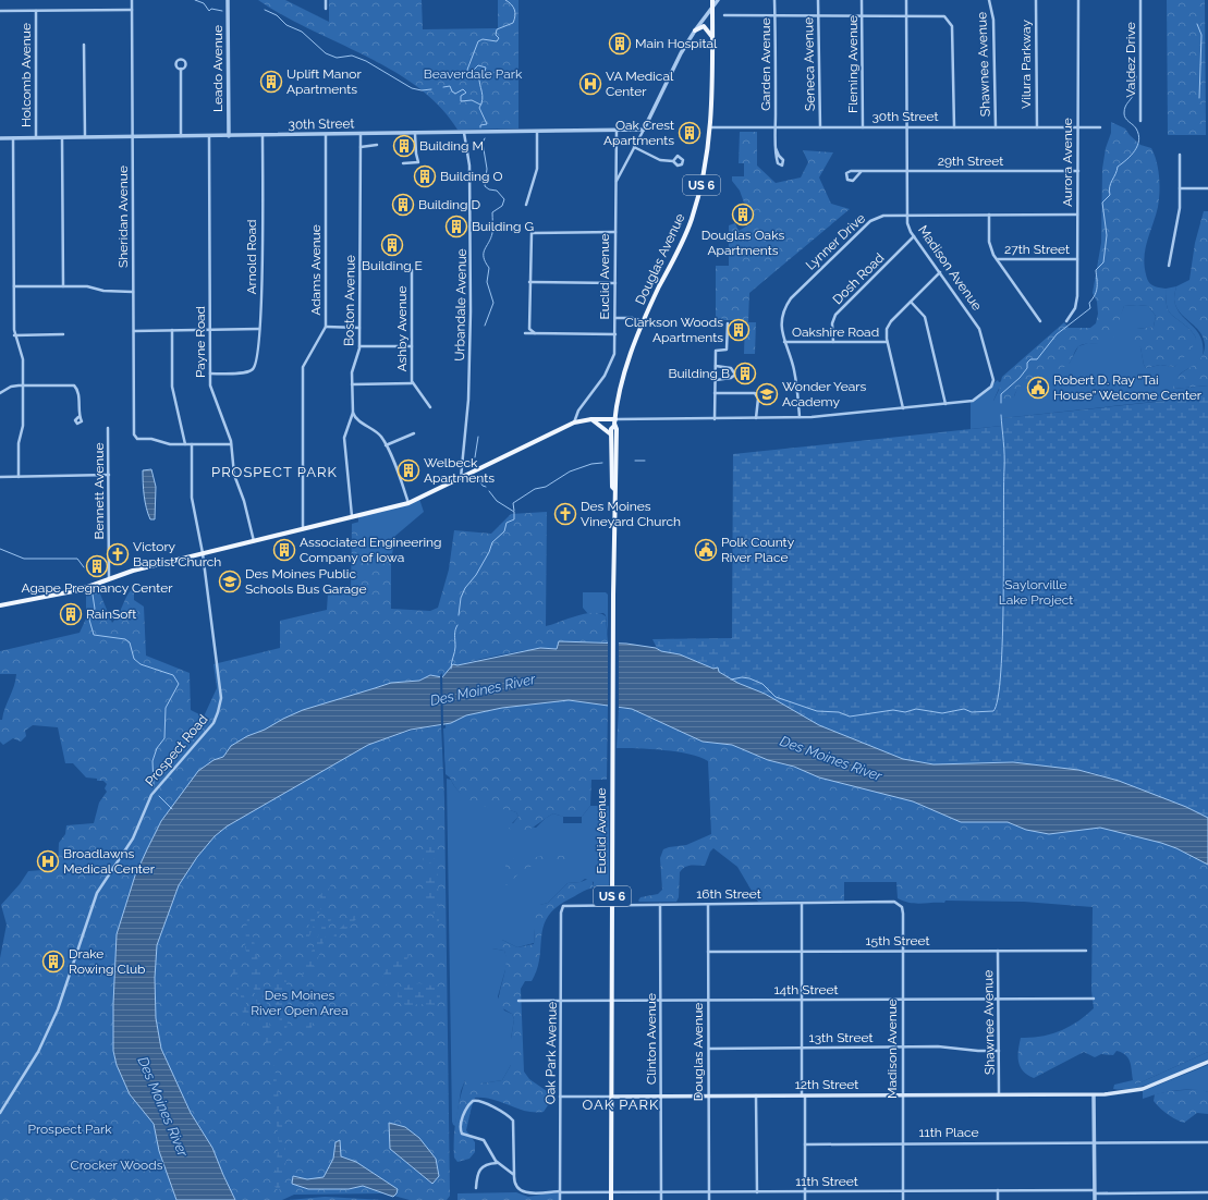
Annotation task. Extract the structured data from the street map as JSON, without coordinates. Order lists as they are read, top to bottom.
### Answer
{
  "streets": {
    "main road": [
      "US 6",
      "Douglas Avenue",
      "Euclid Avenue",
      "12th Street"
    ],
    "street": [
      "Valdez Drive",
      "Garden Avenue",
      "Seneca Avenue",
      "Fleming Avenue",
      "Shawnee Avenue",
      "Vilura Parkway",
      "Leado Avenue",
      "Holcomb Avenue",
      "30th Street",
      "29th Street",
      "Aurora Avenue",
      "Sheridan Avenue",
      "Lynner Drive",
      "27th Street",
      "Arnold Road",
      "Madison Avenue",
      "Adams Avenue",
      "Dosh Road",
      "Boston Avenue",
      "Urbandale Avenue",
      "Ashby Avenue",
      "Oakshire Road",
      "Payne Road",
      "Bennett Avenue",
      "Prospect Road",
      "16th Street",
      "15th Street",
      "14th Street",
      "13th Street",
      "Clinton Avenue",
      "Oak Park Avenue",
      "11th Place",
      "11th Street"
    ]
  },
  "crossings": [
    ["Garden Avenue", "30th Street"],
    ["Seneca Avenue", "30th Street"],
    ["Fleming Avenue", "30th Street"],
    ["Shawnee Avenue", "30th Street"],
    ["Shawnee Avenue", "15th Street"],
    ["Shawnee Avenue", "14th Street"],
    ["Shawnee Avenue", "13th Street"],
    ["Shawnee Avenue", "12th Street"],
    ["Vilura Parkway", "30th Street"],
    ["Leado Avenue", "30th Street"],
    ["Holcomb Avenue", "30th Street"],
    ["30th Street", "Aurora Avenue"],
    ["30th Street", "Sheridan Avenue"],
    ["30th Street", "Arnold Road"],
    ["30th Street", "Douglas Avenue"],
    ["30th Street", "Madison Avenue"],
    ["30th Street", "Adams Avenue"],
    ["30th Street", "Euclid Avenue"],
    ["30th Street", "Boston Avenue"],
    ["30th Street", "Urbandale Avenue"],
    ["30th Street", "Payne Road"],
    ["29th Street", "Aurora Avenue"],
    ["29th Street", "Madison Avenue"],
    ["Aurora Avenue", "Lynner Drive"],
    ["Aurora Avenue", "27th Street"],
    ["Lynner Drive", "Madison Avenue"],
    ["Lynner Drive", "Oakshire Road"],
    ["Arnold Road", "Payne Road"],
    ["Douglas Avenue", "Euclid Avenue"],
    ["Douglas Avenue", "16th Street"],
    ["Douglas Avenue", "15th Street"],
    ["Douglas Avenue", "14th Street"],
    ["Douglas Avenue", "13th Street"],
    ["Douglas Avenue", "12th Street"],
    ["Douglas Avenue", "11th Street"],
    ["Madison Avenue", "Dosh Road"],
    ["Madison Avenue", "16th Street"],
    ["Madison Avenue", "15th Street"],
    ["Madison Avenue", "14th Street"],
    ["Madison Avenue", "13th Street"],
    ["Madison Avenue", "12th Street"],
    ["Madison Avenue", "11th Place"],
    ["Madison Avenue", "11th Street"],
    ["Euclid Avenue", "16th Street"],
    ["Euclid Avenue", "14th Street"],
    ["Euclid Avenue", "12th Street"],
    ["Euclid Avenue", "11th Street"],
    ["Dosh Road", "Oakshire Road"],
    ["16th Street", "Clinton Avenue"],
    ["16th Street", "Oak Park Avenue"],
    ["14th Street", "Clinton Avenue"],
    ["14th Street", "Oak Park Avenue"],
    ["Clinton Avenue", "12th Street"],
    ["Clinton Avenue", "11th Street"],
    ["Oak Park Avenue", "12th Street"],
    ["Oak Park Avenue", "11th Street"]
  ],
  "districts": ["PROSPECT PARK", "OAK PARK"],
  "water": ["Des Moines River"],
  "parks": [
    "Beaverdale Park",
    "Saylorville Lake Project",
    "Des Moines River Open Area",
    "Prospect Park",
    "Crocker Woods"
  ],
  "places": {
    "building": [
      "Main Hospital",
      "Uplift Manor Apartments",
      "Oak Crest Apartments",
      "Building M",
      "Building O",
      "Building D",
      "Douglas Oaks Apartments",
      "Building G",
      "Building E",
      "Clarkson Woods Apartments",
      "Building B",
      "Welbeck Apartments",
      "Associated Engineering Company of Iowa",
      "Agape Pregnancy Center",
      "RainSoft",
      "Drake Rowing Club"
    ],
    "hospital": ["VA Medical Center", "Broadlawns Medical Center"],
    "public building": ["Robert D. Ray “Tai House” Welcome Center", "Polk County River Place"],
    "school or university": ["Wonder Years Academy", "Des Moines Public Schools Bus Garage"],
    "church": ["Des Moines Vineyard Church", "Victory Baptist Church"]
  }
}
